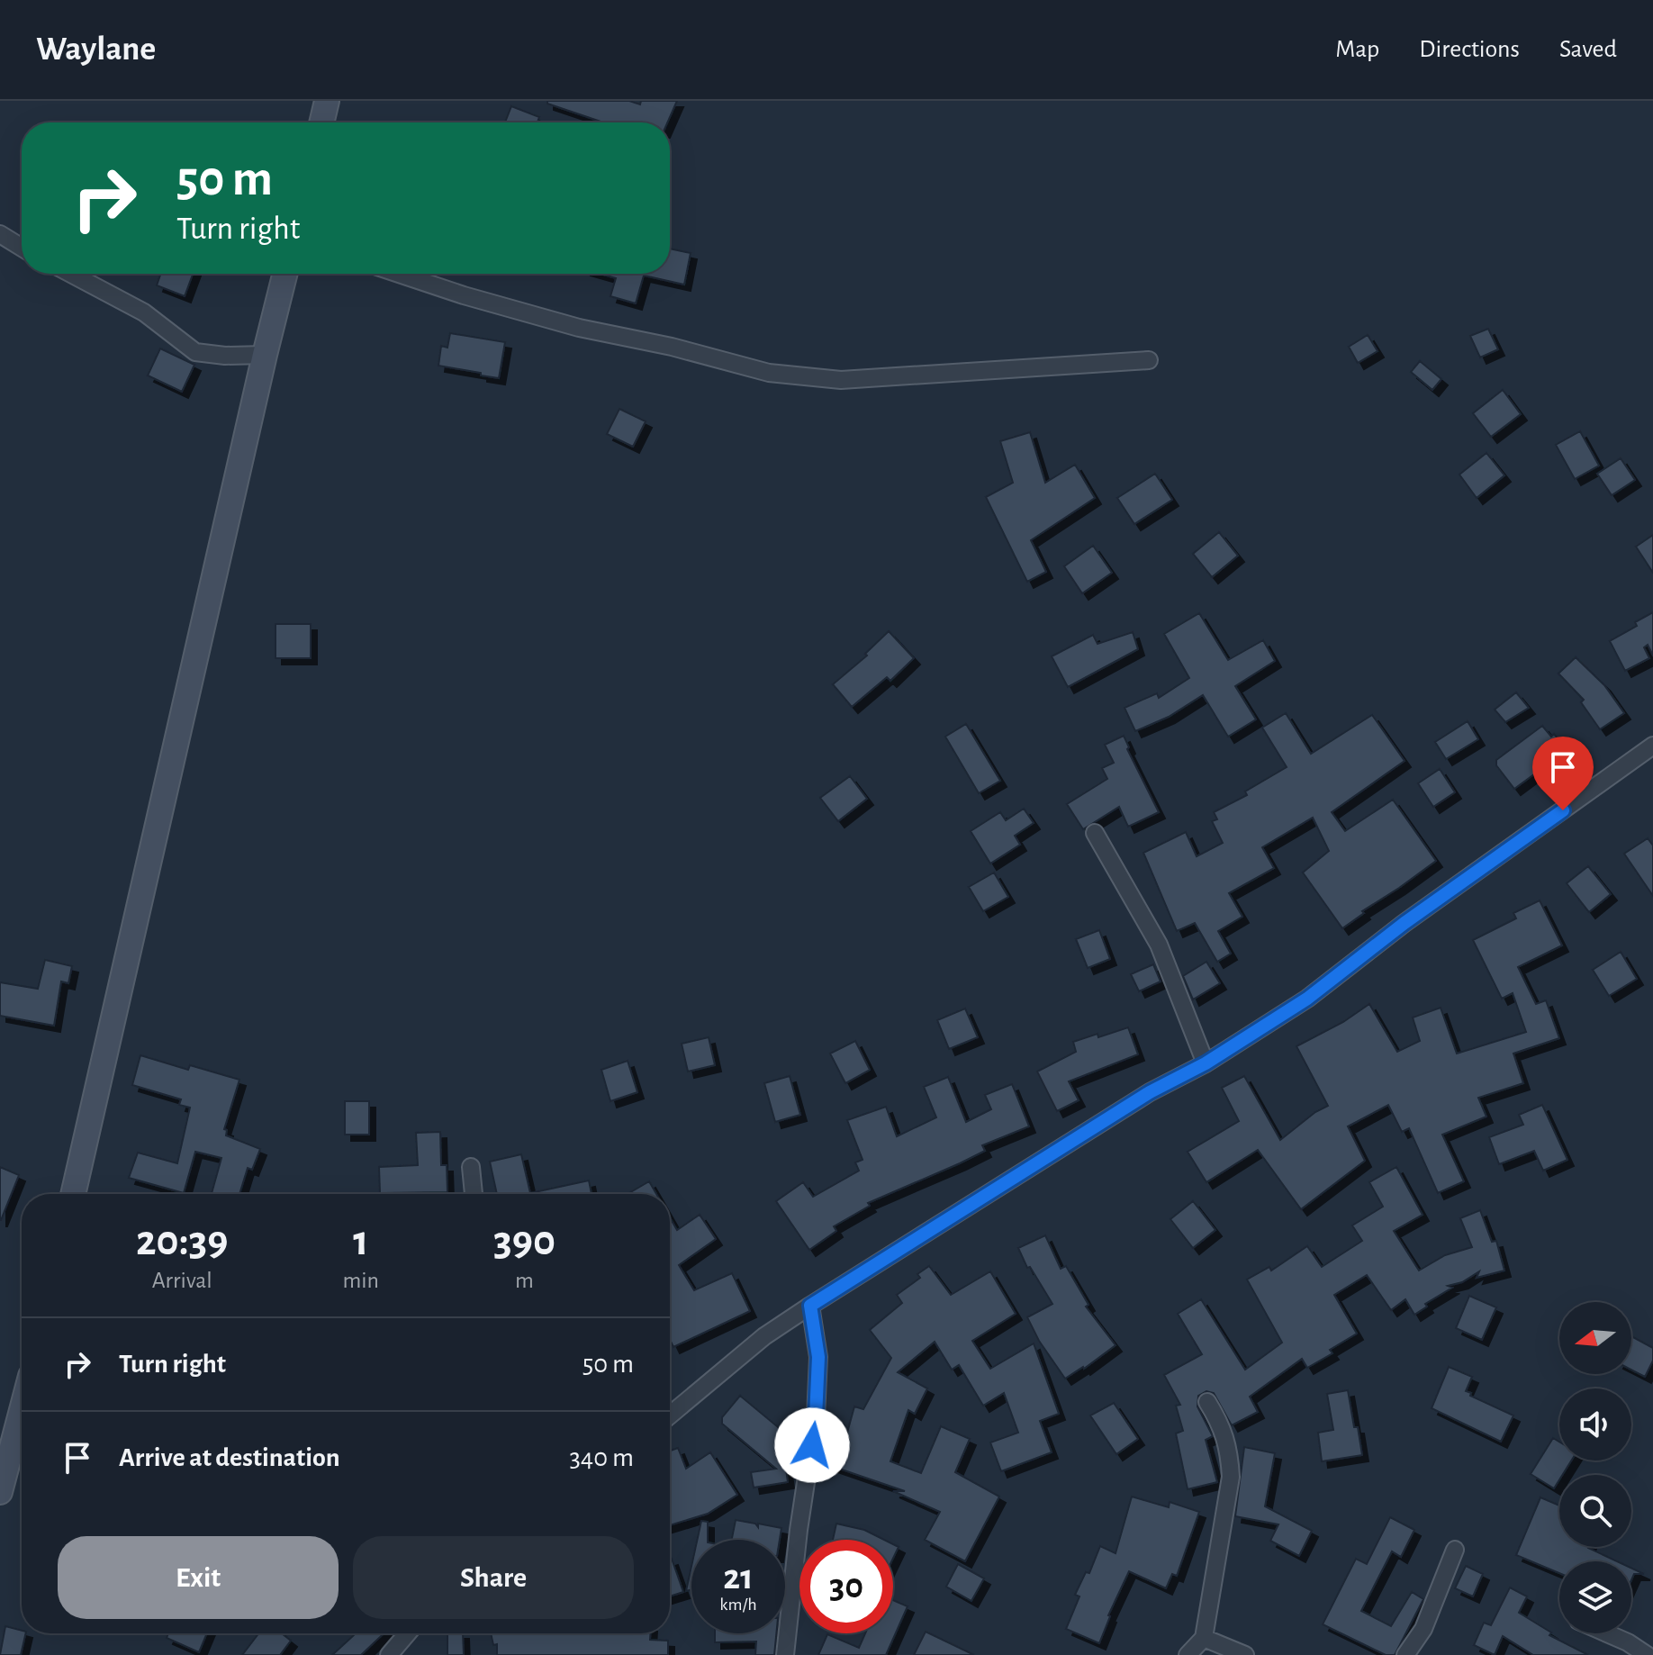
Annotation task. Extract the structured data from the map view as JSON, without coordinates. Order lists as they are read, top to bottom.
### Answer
{
  "north": "left",
  "page": {
    "header": "Waylane",
    "nav": ["Map", "Directions", "Saved"],
    "turn": ["50 m", "Turn right"],
    "eta": [
      "20:39",
      "Arrival",
      "1",
      "min",
      "390",
      "m"
    ],
    "list": [
      {
        "name": "Turn right",
        "value": "50 m"
      },
      {
        "name": "Arrive at destination",
        "value": "340 m"
      }
    ],
    "buttons": ["Exit", "Share"],
    "speed": "21 km/h",
    "limit": "30"
  }
}
